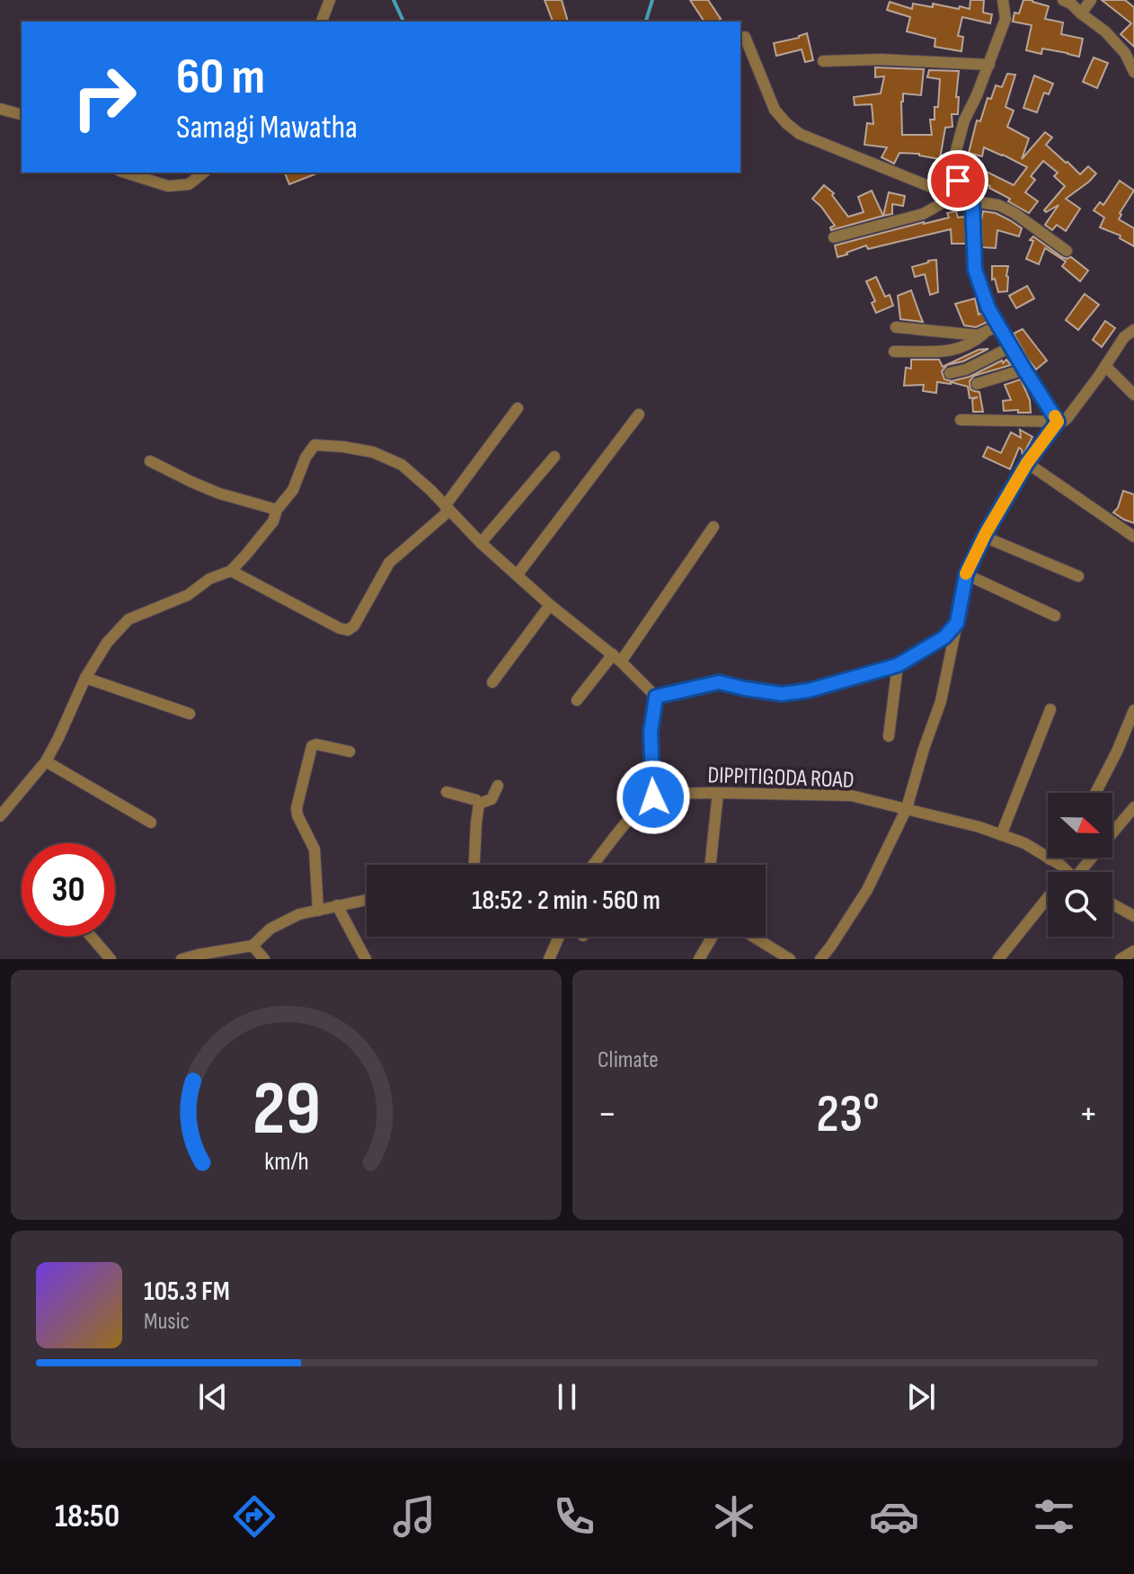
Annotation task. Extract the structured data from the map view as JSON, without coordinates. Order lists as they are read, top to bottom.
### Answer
{
  "streets": {
    "street": ["DIPPITIGODA ROAD"]
  },
  "north": "right",
  "page": {
    "turn": ["60 m", "Samagi Mawatha"],
    "limit": "30",
    "trip": "18:52 · 2 min · 560 m",
    "tile": "Climate",
    "heat": ["−", "23°", "+"],
    "song": ["105.3 FM", "Music"],
    "tabs": "18:50",
    "gauge": ["29", "km/h"]
  }
}
